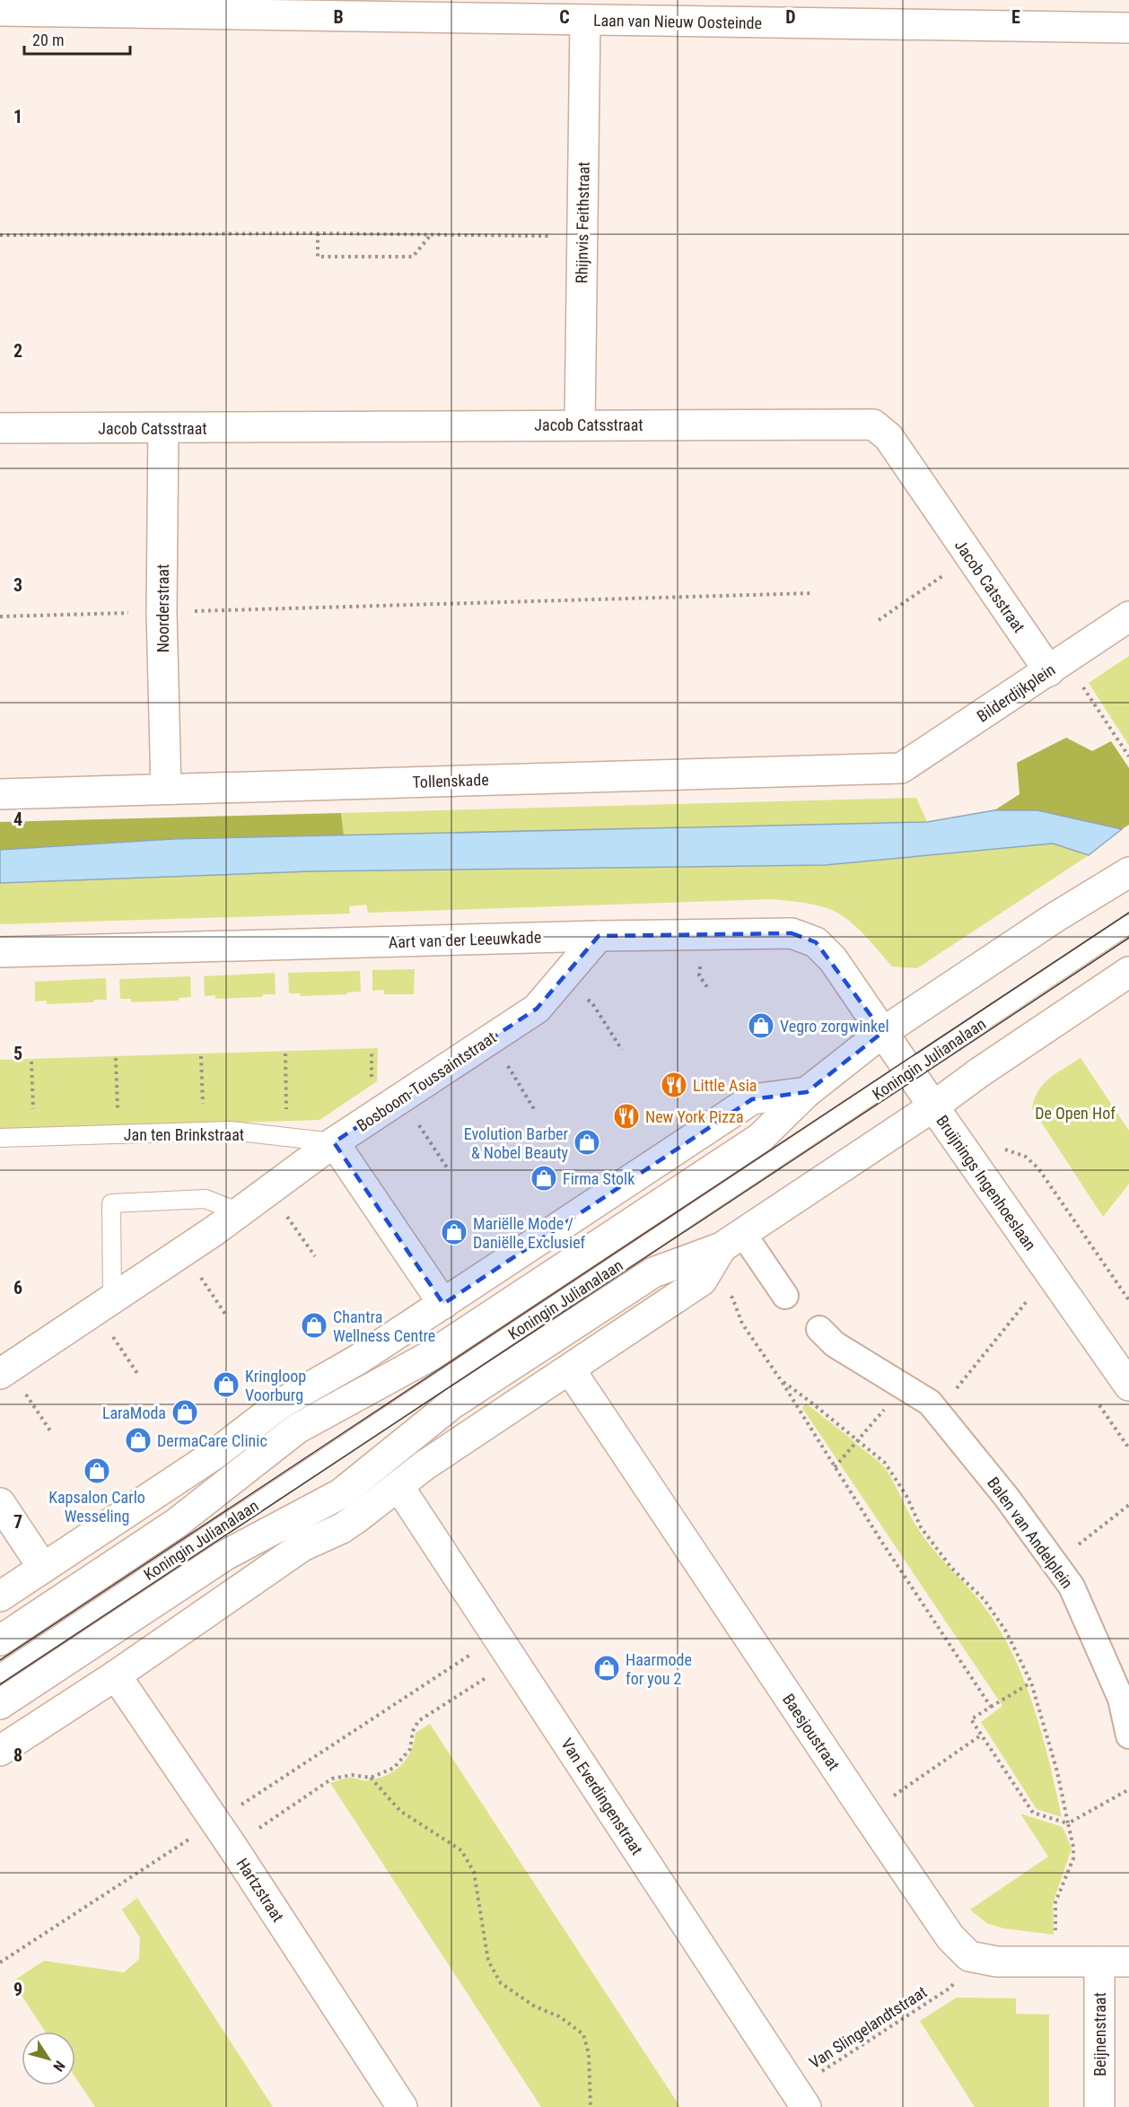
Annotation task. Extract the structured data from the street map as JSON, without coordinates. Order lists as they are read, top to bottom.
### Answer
{
  "streets": {
    "street": [
      "Laan van Nieuw Oosteinde",
      "Rhijnvis Feithstraat",
      "Jacob Catsstraat",
      "Noorderstraat",
      "Bilderdijkplein",
      "Tollenskade",
      "Aart van der Leeuwkade",
      "Koningin Julianalaan",
      "Bosboom-Toussaintstraat",
      "Bruijnings Ingenhoeslaan",
      "Balen van Andelplein",
      "Baesjoustraat",
      "Van Everdingenstraat",
      "Hartzstraat",
      "Beijnenstraat"
    ],
    "lane": ["Jan ten Brinkstraat"],
    "path": ["Van Slingelandtstraat"]
  },
  "crossings": [
    ["Laan van Nieuw Oosteinde", "Rhijnvis Feithstraat"],
    ["Rhijnvis Feithstraat", "Jacob Catsstraat"],
    ["Jacob Catsstraat", "Noorderstraat"],
    ["Jacob Catsstraat", "Bilderdijkplein"],
    ["Noorderstraat", "Tollenskade"],
    ["Bilderdijkplein", "Tollenskade"],
    ["Aart van der Leeuwkade", "Koningin Julianalaan"],
    ["Aart van der Leeuwkade", "Bosboom-Toussaintstraat"],
    ["Aart van der Leeuwkade", "Bruijnings Ingenhoeslaan"],
    ["Koningin Julianalaan", "Bruijnings Ingenhoeslaan"],
    ["Koningin Julianalaan", "Baesjoustraat"],
    ["Koningin Julianalaan", "Van Everdingenstraat"],
    ["Koningin Julianalaan", "Hartzstraat"],
    ["Bosboom-Toussaintstraat", "Jan ten Brinkstraat"],
    ["Baesjoustraat", "Van Slingelandtstraat"],
    ["Van Everdingenstraat", "Van Slingelandtstraat"]
  ],
  "parks": ["De Open Hof"],
  "places": {
    "shop": [
      "Vegro zorgwinkel",
      "Evolution Barber & Nobel Beauty",
      "Firma Stolk",
      "Mariëlle Mode / Daniëlle Exclusief",
      "Chantra Wellness Centre",
      "Kringloop Voorburg",
      "LaraModa",
      "DermaCare Clinic",
      "Kapsalon Carlo Wesseling",
      "Haarmode for you 2"
    ],
    "restaurant": ["Little Asia", "New York Pizza"]
  },
  "scale_bar": "20 m",
  "north": "bottom right",
  "grid": {
    "columns": [
      "B",
      "C",
      "D",
      "E"
    ],
    "rows": [
      "1",
      "2",
      "3",
      "4",
      "5",
      "6",
      "7",
      "8",
      "9"
    ]
  }
}
